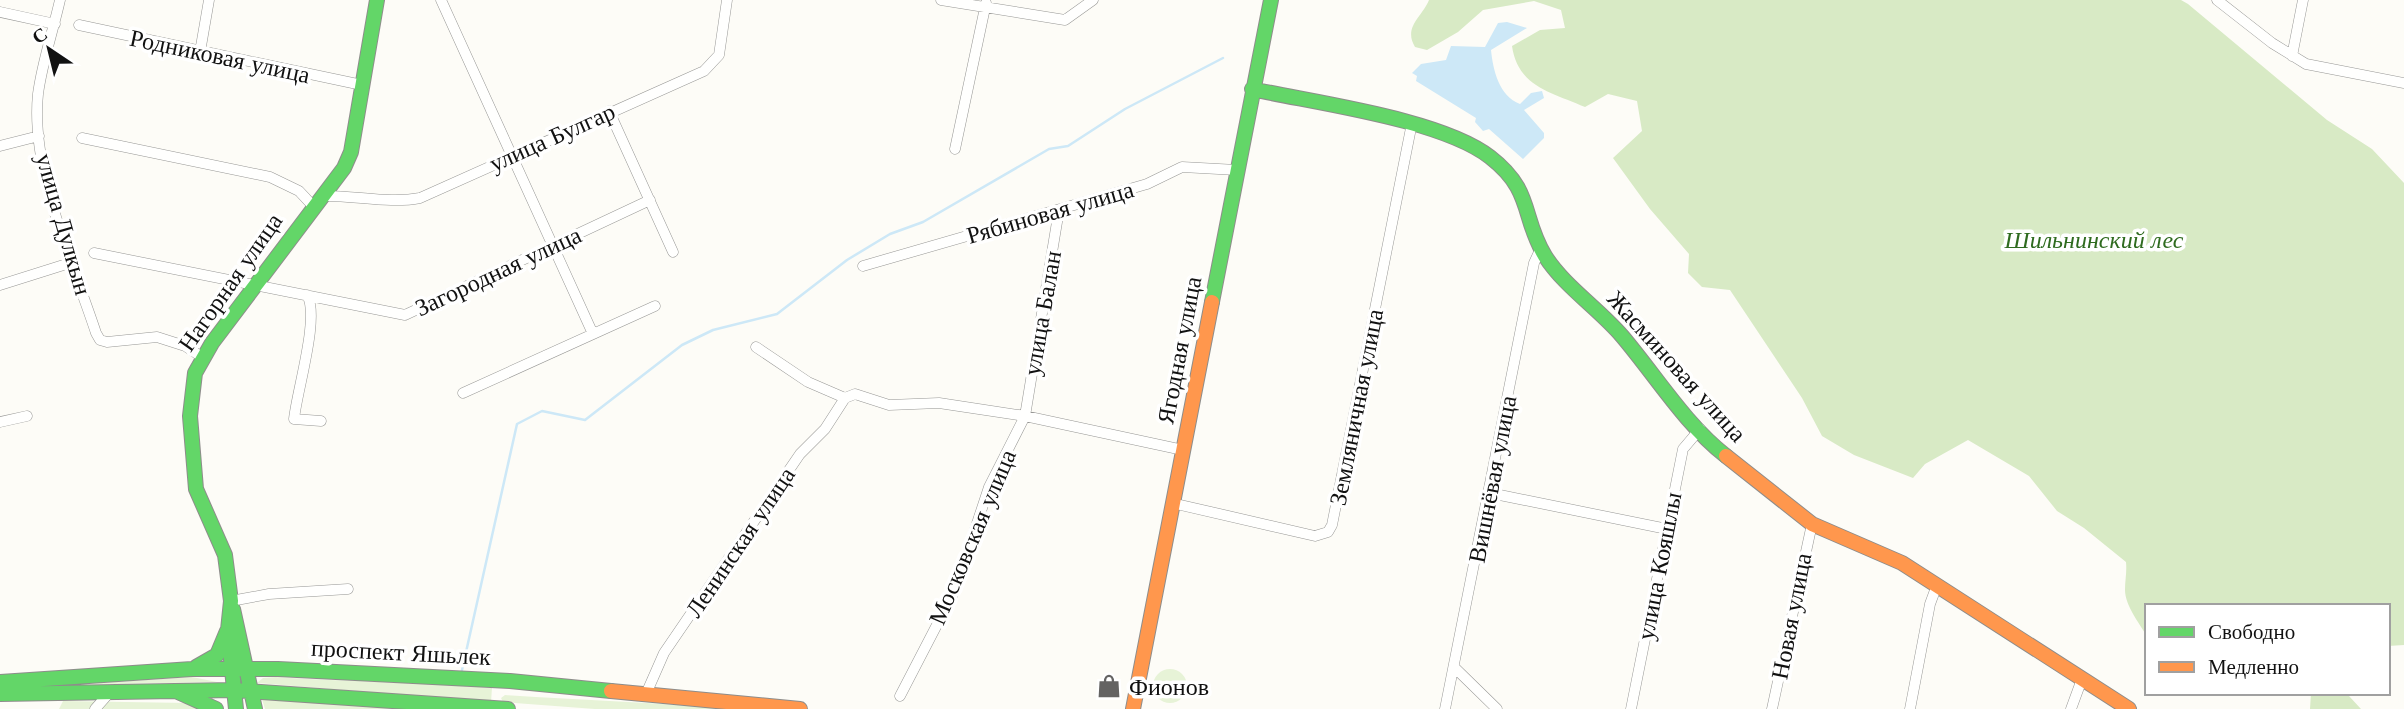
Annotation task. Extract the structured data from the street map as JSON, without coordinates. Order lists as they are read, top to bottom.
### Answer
{
  "streets": {
    "street": [
      "Родниковая улица",
      "улица Булгар",
      "Рябиновая улица",
      "улица Дулкын",
      "Загородная улица",
      "Нагорная улица",
      "улица Балан",
      "Ягодная улица",
      "Жасминовая улица",
      "Земляничная улица",
      "Вишнёвая улица",
      "Московская улица",
      "Ленинская улица",
      "улица Кояшлы",
      "Новая улица",
      "проспект Яшьлек"
    ]
  },
  "crossings": [
    ["Родниковая улица", "Нагорная улица"],
    ["улица Булгар", "Нагорная улица"],
    ["Рябиновая улица", "улица Балан"],
    ["Рябиновая улица", "Ягодная улица"],
    ["улица Дулкын", "Нагорная улица"],
    ["Загородная улица", "Нагорная улица"],
    ["улица Балан", "Московская улица"],
    ["Ягодная улица", "Жасминовая улица"],
    ["Ягодная улица", "Земляничная улица"],
    ["Жасминовая улица", "Земляничная улица"],
    ["Жасминовая улица", "Вишнёвая улица"],
    ["Жасминовая улица", "улица Кояшлы"],
    ["Жасминовая улица", "Новая улица"],
    ["Ленинская улица", "проспект Яшьлек"]
  ],
  "parks": ["Шильнинский лес"],
  "places": {
    "shop": ["Фионов"]
  },
  "legend": ["Свободно", "Медленно"],
  "north": "top left"
}
